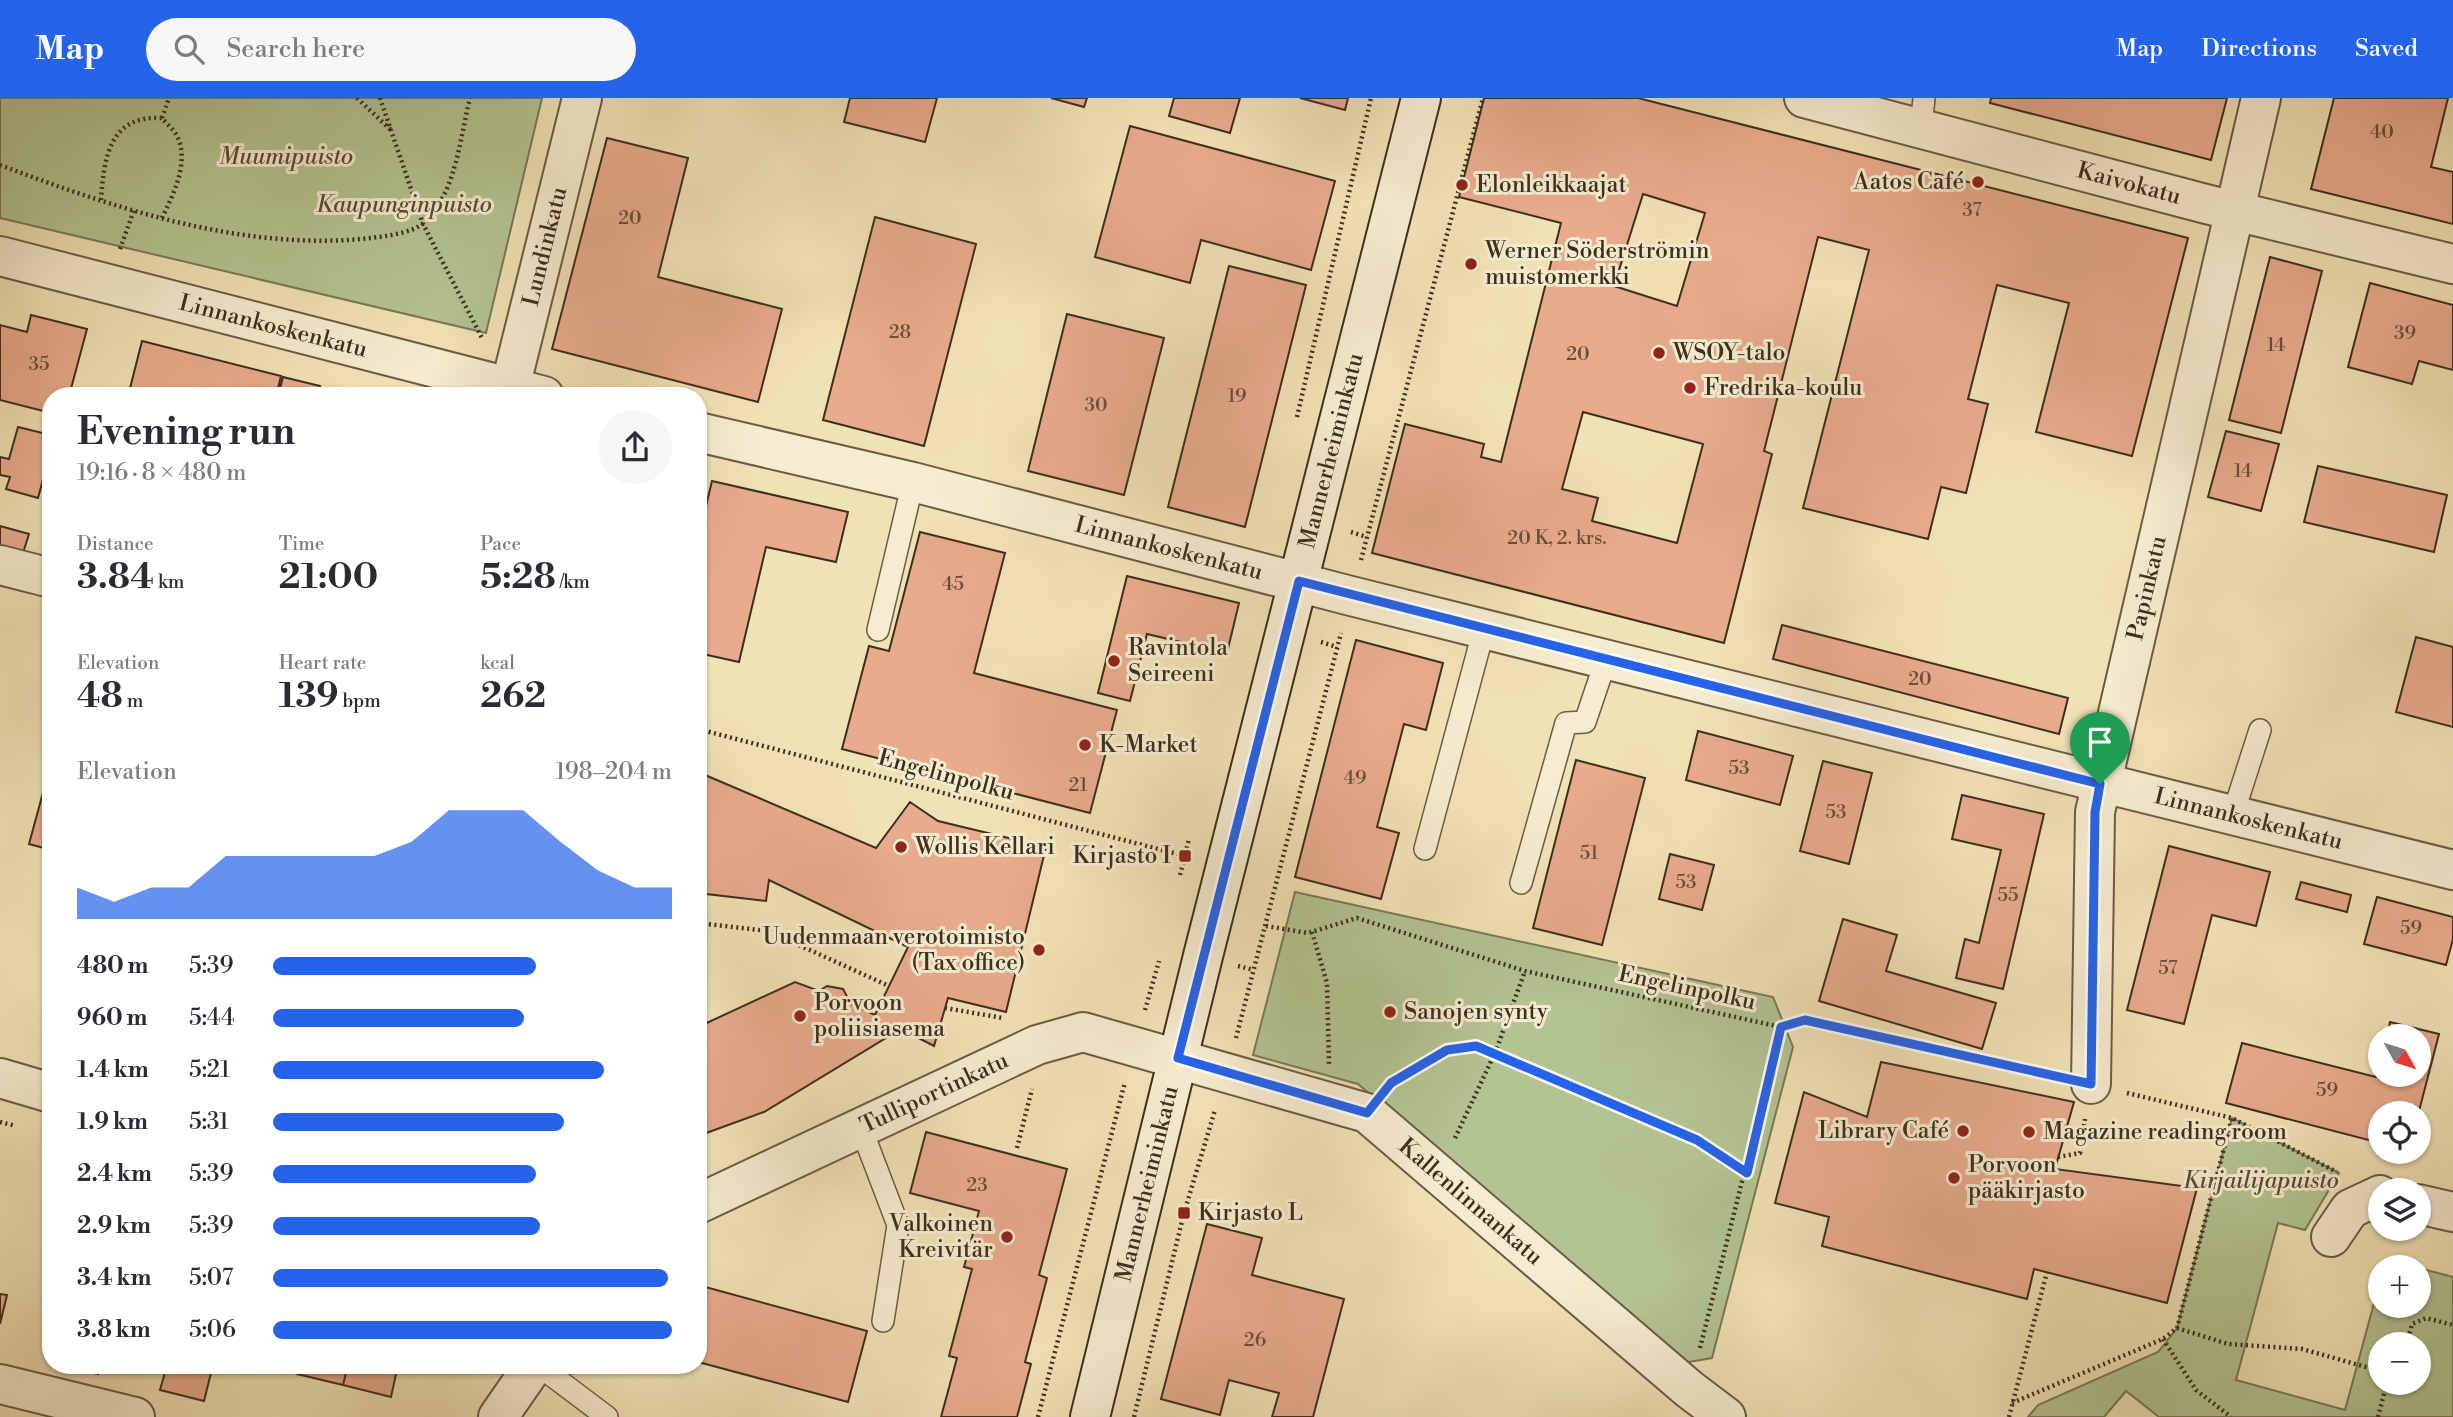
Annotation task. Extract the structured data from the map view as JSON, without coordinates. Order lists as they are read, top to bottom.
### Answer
{
  "streets": {
    "street": [
      "Kaivokatu",
      "Lundinkatu",
      "Linnankoskenkatu",
      "Mannerheiminkatu",
      "Papinkatu",
      "Tulliportinkatu",
      "Kallenlinnankatu"
    ],
    "path": ["Engelinpolku"]
  },
  "crossings": [
    ["Kaivokatu", "Papinkatu"],
    ["Linnankoskenkatu", "Mannerheiminkatu"],
    ["Linnankoskenkatu", "Papinkatu"],
    ["Mannerheiminkatu", "Tulliportinkatu"],
    ["Mannerheiminkatu", "Kallenlinnankatu"],
    ["Papinkatu", "Engelinpolku"],
    ["Tulliportinkatu", "Kallenlinnankatu"]
  ],
  "parks": ["Muumipuisto", "Kaupunginpuisto", "Kirjailijapuisto"],
  "places": {
    "other": [
      "Aatos Café",
      "Elonleikkaajat",
      "Werner Söderströmin muistomerkki",
      "WSOY-talo",
      "Fredrika-koulu",
      "Ravintola Seireeni",
      "K-Market",
      "Wollis Kellari",
      "Uudenmaan verotoimisto (Tax office)",
      "Sanojen synty",
      "Porvoon poliisiasema",
      "Library Café",
      "Magazine reading room",
      "Porvoon pääkirjasto",
      "Valkoinen Kreivitär"
    ],
    "transit": ["Kirjasto I", "Kirjasto L"]
  },
  "house_numbers": [
    "40",
    "37",
    "20",
    "28",
    "39",
    "14",
    "20",
    "35",
    "19",
    "30",
    "14",
    "20 K, 2. krs.",
    "45",
    "20",
    "53",
    "49",
    "21",
    "53",
    "51",
    "53",
    "55",
    "59",
    "57",
    "59",
    "23",
    "26"
  ],
  "north": "bottom right",
  "page": {
    "header": "Map",
    "search": "Search here",
    "nav": ["Map", "Directions", "Saved"],
    "heading": ["Evening run", "19:16 · 8 × 480 m"],
    "stats": [
      ["Distance", "3.84 km"],
      ["Time", "21:00"],
      ["Pace", "5:28 /km"],
      ["Elevation", "48 m"],
      ["Heart rate", "139 bpm"],
      ["kcal", "262"]
    ],
    "chart": ["Elevation", "198–204 m"],
    "list": [
      {
        "name": "480 m",
        "note": "5:39"
      },
      {
        "name": "960 m",
        "note": "5:44"
      },
      {
        "name": "1.4 km",
        "note": "5:21"
      },
      {
        "name": "1.9 km",
        "note": "5:31"
      },
      {
        "name": "2.4 km",
        "note": "5:39"
      },
      {
        "name": "2.9 km",
        "note": "5:39"
      },
      {
        "name": "3.4 km",
        "note": "5:07"
      },
      {
        "name": "3.8 km",
        "note": "5:06"
      }
    ],
    "map_buttons": ["+", "−"]
  }
}
